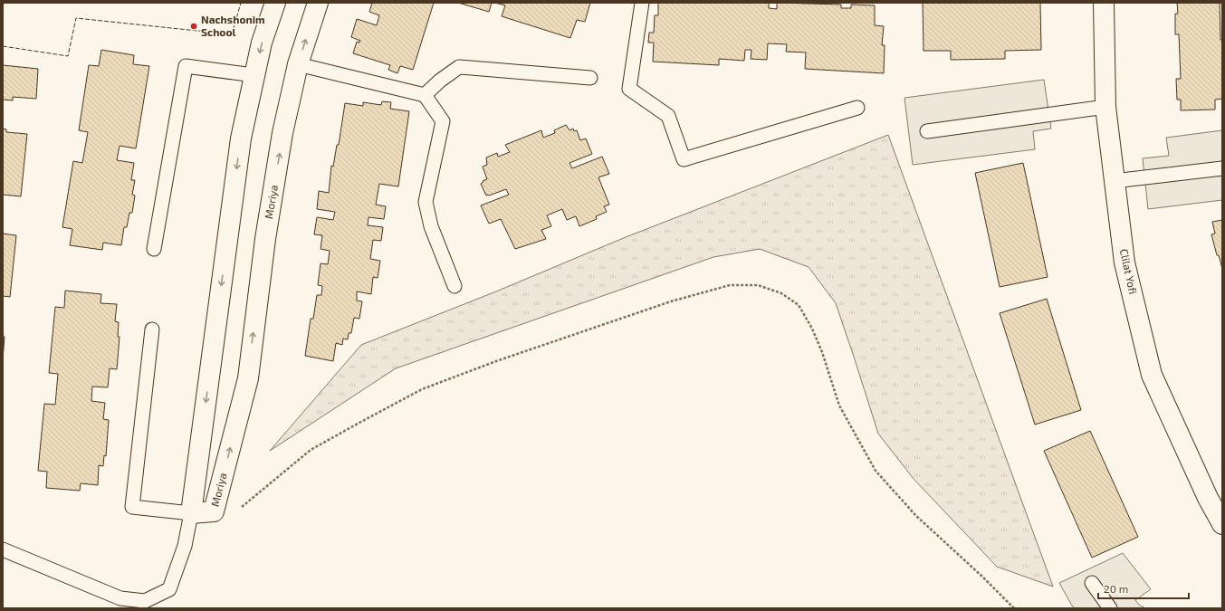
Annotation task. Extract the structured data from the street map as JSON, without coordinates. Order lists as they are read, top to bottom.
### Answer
{
  "streets": {
    "street": ["Moriya", "Clilat Yofi"]
  },
  "places": ["Nachshonim School"],
  "scale_bar": "20 m"
}
